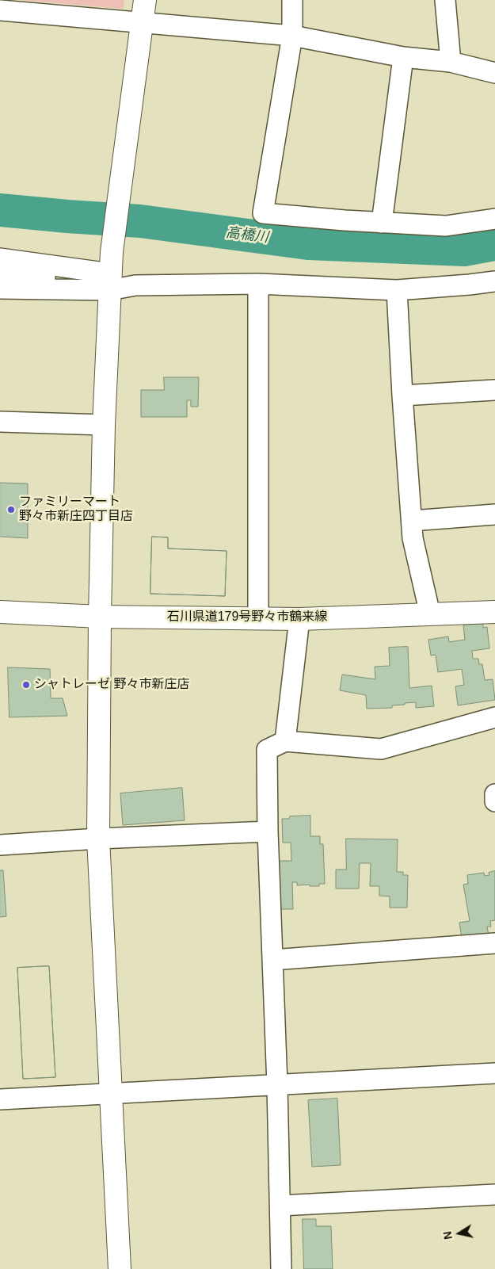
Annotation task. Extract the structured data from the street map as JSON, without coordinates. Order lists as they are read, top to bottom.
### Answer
{
  "streets": {
    "street": ["石川県道179号野々市鶴来線"]
  },
  "water": ["高橋川"],
  "places": ["ファミリーマート 野々市新庄四丁目店", "シャトレーゼ 野々市新庄店"],
  "north": "left"
}
